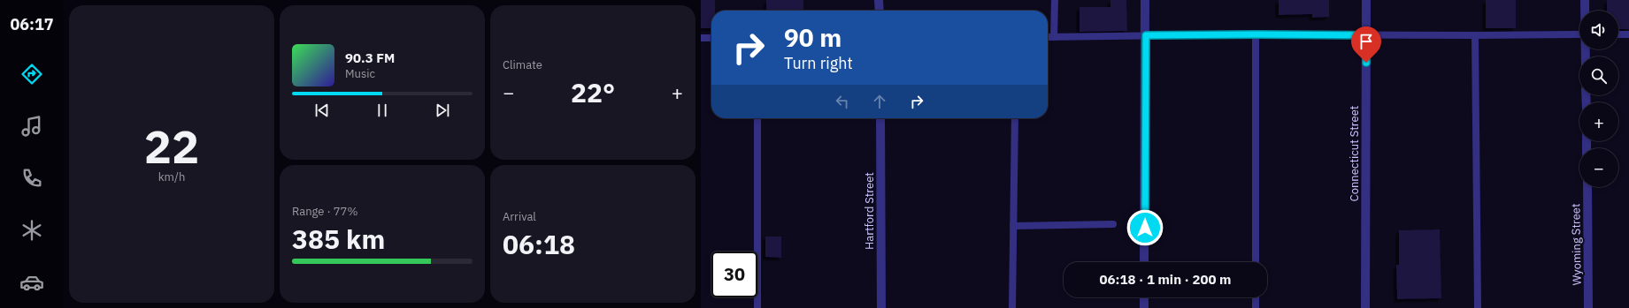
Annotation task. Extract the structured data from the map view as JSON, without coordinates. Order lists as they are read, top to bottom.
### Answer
{
  "streets": {
    "street": ["Connecticut Street", "Hartford Street", "Wyoming Street"]
  },
  "page": {
    "tabs": "06:17",
    "tile": [
      ["22", "km/h"],
      "Climate",
      ["Range · 77%", "385 km"],
      ["Arrival", "06:18"]
    ],
    "map_buttons": ["+", "−"],
    "turn": ["90 m", "Turn right"],
    "song": ["90.3 FM", "Music"],
    "heat": ["−", "22°", "+"],
    "limit": "30",
    "trip": "06:18 · 1 min · 200 m"
  }
}
